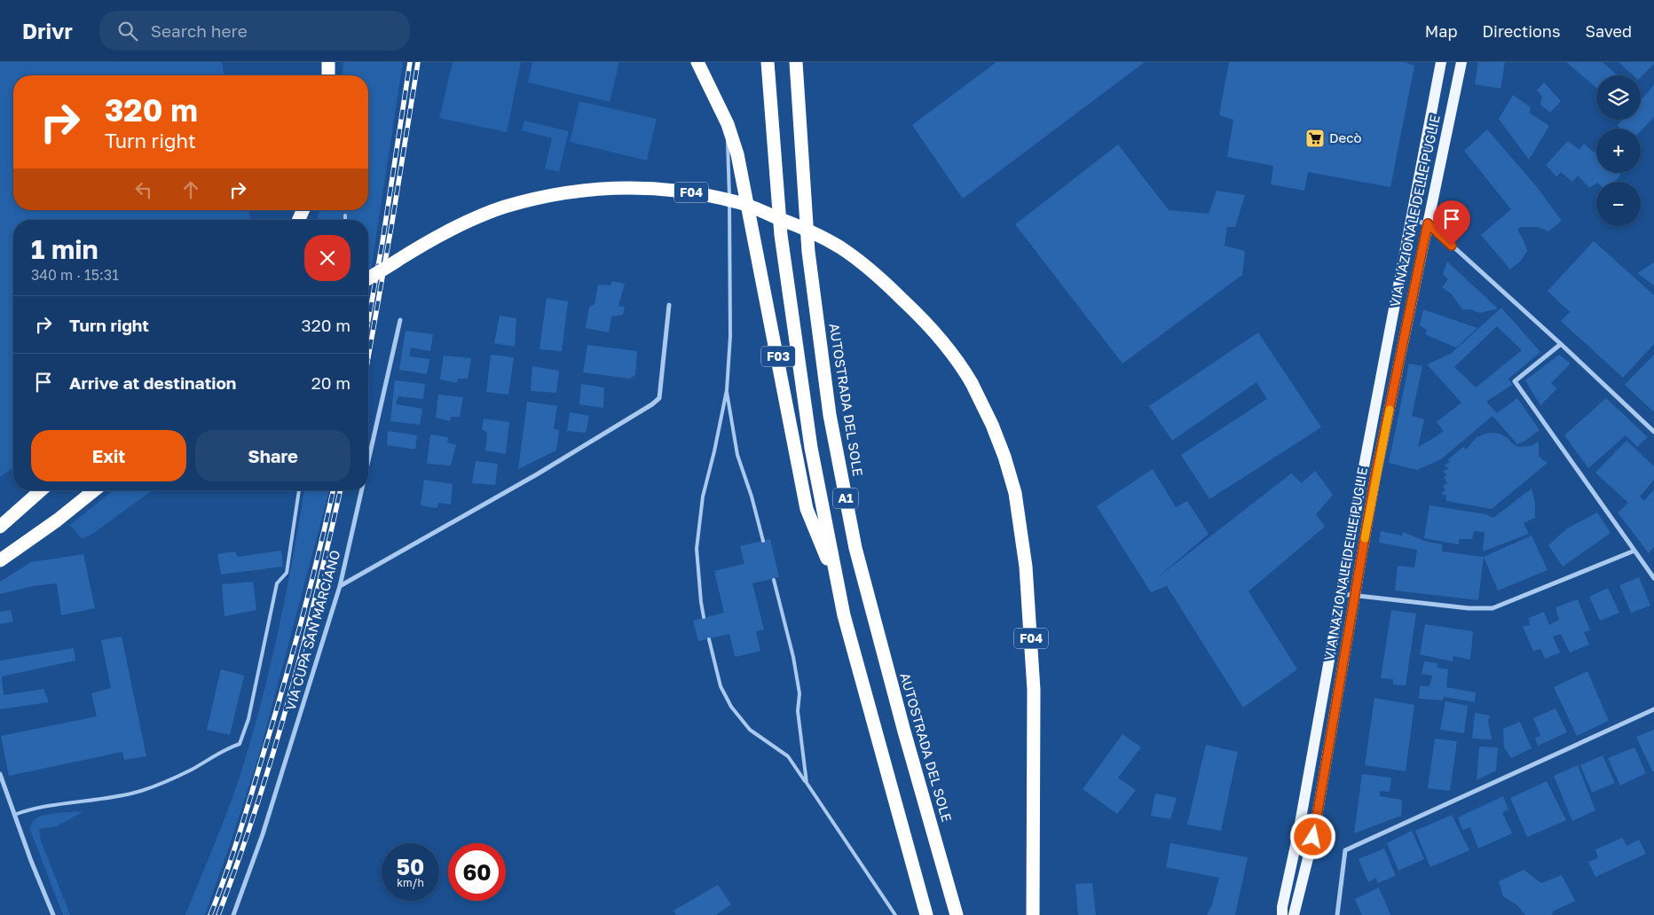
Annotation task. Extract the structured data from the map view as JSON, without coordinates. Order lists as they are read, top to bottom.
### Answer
{
  "streets": {
    "highway": [
      "F04",
      "F03",
      "AUTOSTRADA DEL SOLE",
      "A1"
    ],
    "main road": ["VIA NAZIONALE DELLE PUGLIE"],
    "street": ["VIA CUPA SAN MARCIANO"]
  },
  "crossings": [
    ["F03", "A1"]
  ],
  "places": {
    "supermarket": ["Decò"]
  },
  "page": {
    "header": "Drivr",
    "search": "Search here",
    "nav": ["Map", "Directions", "Saved"],
    "map_buttons": ["+", "−"],
    "turn": ["320 m", "Turn right"],
    "heading": ["1 min", "340 m · 15:31"],
    "list": [
      {
        "name": "Turn right",
        "value": "320 m"
      },
      {
        "name": "Arrive at destination",
        "value": "20 m"
      }
    ],
    "buttons": ["Exit", "Share"],
    "speed": "50 km/h",
    "limit": "60"
  }
}
